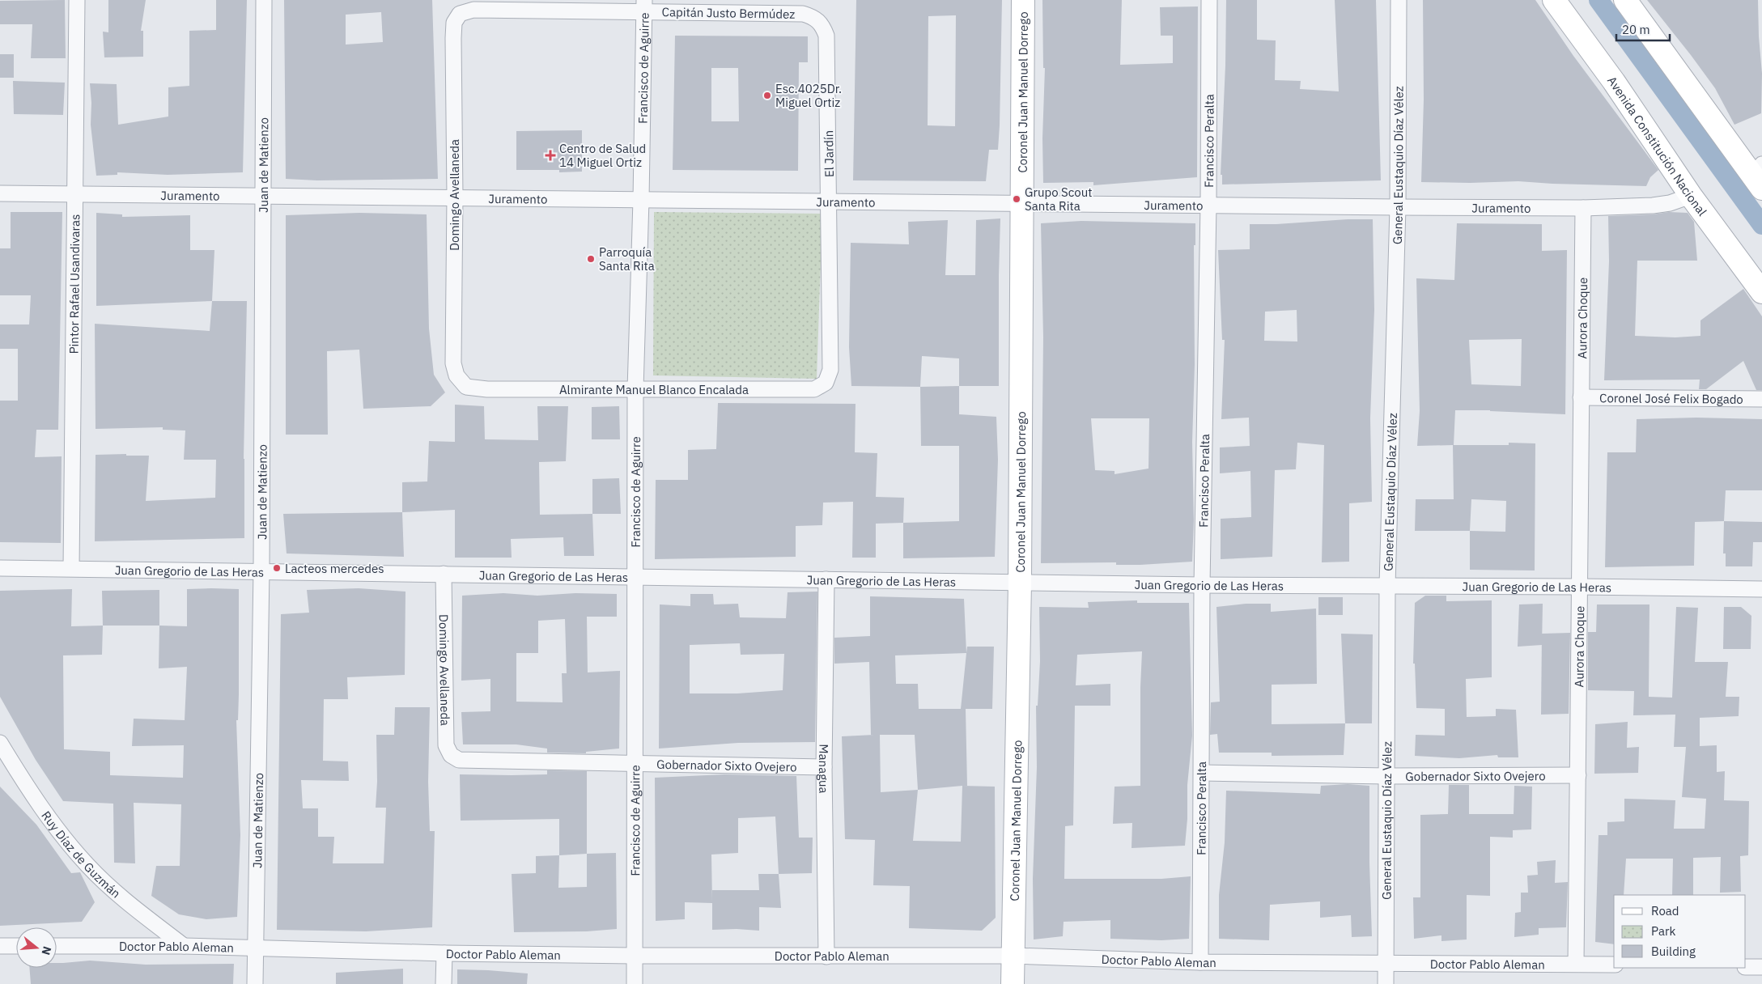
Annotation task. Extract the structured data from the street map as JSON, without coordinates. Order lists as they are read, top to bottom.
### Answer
{
  "streets": {
    "street": [
      "Capitán Justo Bermúdez",
      "Francisco de Aguirre",
      "Coronel Juan Manuel Dorrego",
      "Francisco Peralta",
      "Avenida Constitución Nacional",
      "El Jardín",
      "Juan de Matienzo",
      "General Eustaquio Díaz Vélez",
      "Domingo Avellaneda",
      "Juramento",
      "Pintor Rafael Usandivaras",
      "Aurora Choque",
      "Almirante Manuel Blanco Encalada",
      "Coronel José Felix Bogado",
      "Juan Gregorio de Las Heras",
      "Gobernador Sixto Ovejero",
      "Managua",
      "Ruy Díaz de Guzmán",
      "Doctor Pablo Aleman"
    ]
  },
  "crossings": [
    ["Capitán Justo Bermúdez", "Francisco de Aguirre"],
    ["Capitán Justo Bermúdez", "El Jardín"],
    ["Capitán Justo Bermúdez", "Domingo Avellaneda"],
    ["Francisco de Aguirre", "Juramento"],
    ["Francisco de Aguirre", "Almirante Manuel Blanco Encalada"],
    ["Francisco de Aguirre", "Juan Gregorio de Las Heras"],
    ["Francisco de Aguirre", "Gobernador Sixto Ovejero"],
    ["Francisco de Aguirre", "Doctor Pablo Aleman"],
    ["Coronel Juan Manuel Dorrego", "Juramento"],
    ["Coronel Juan Manuel Dorrego", "Juan Gregorio de Las Heras"],
    ["Coronel Juan Manuel Dorrego", "Doctor Pablo Aleman"],
    ["Francisco Peralta", "Juramento"],
    ["Francisco Peralta", "Juan Gregorio de Las Heras"],
    ["Francisco Peralta", "Gobernador Sixto Ovejero"],
    ["Francisco Peralta", "Doctor Pablo Aleman"],
    ["Avenida Constitución Nacional", "Juramento"],
    ["El Jardín", "Juramento"],
    ["El Jardín", "Almirante Manuel Blanco Encalada"],
    ["Juan de Matienzo", "Juramento"],
    ["Juan de Matienzo", "Juan Gregorio de Las Heras"],
    ["Juan de Matienzo", "Doctor Pablo Aleman"],
    ["General Eustaquio Díaz Vélez", "Juramento"],
    ["General Eustaquio Díaz Vélez", "Juan Gregorio de Las Heras"],
    ["General Eustaquio Díaz Vélez", "Gobernador Sixto Ovejero"],
    ["General Eustaquio Díaz Vélez", "Doctor Pablo Aleman"],
    ["Domingo Avellaneda", "Juramento"],
    ["Domingo Avellaneda", "Almirante Manuel Blanco Encalada"],
    ["Domingo Avellaneda", "Juan Gregorio de Las Heras"],
    ["Domingo Avellaneda", "Gobernador Sixto Ovejero"],
    ["Juramento", "Pintor Rafael Usandivaras"],
    ["Juramento", "Aurora Choque"],
    ["Pintor Rafael Usandivaras", "Juan Gregorio de Las Heras"],
    ["Aurora Choque", "Coronel José Felix Bogado"],
    ["Aurora Choque", "Juan Gregorio de Las Heras"],
    ["Aurora Choque", "Gobernador Sixto Ovejero"],
    ["Aurora Choque", "Doctor Pablo Aleman"],
    ["Juan Gregorio de Las Heras", "Managua"],
    ["Gobernador Sixto Ovejero", "Managua"],
    ["Managua", "Doctor Pablo Aleman"],
    ["Ruy Díaz de Guzmán", "Doctor Pablo Aleman"]
  ],
  "places": {
    "other": [
      "Esc.4025Dr. Miguel Ortiz",
      "Grupo Scout Santa Rita",
      "Parroquía Santa Rita",
      "Lacteos mercedes"
    ],
    "health": ["Centro de Salud 14 Miguel Ortiz"]
  },
  "legend": ["Road", "Park", "Building"],
  "scale_bar": "20 m",
  "north": "right"
}
